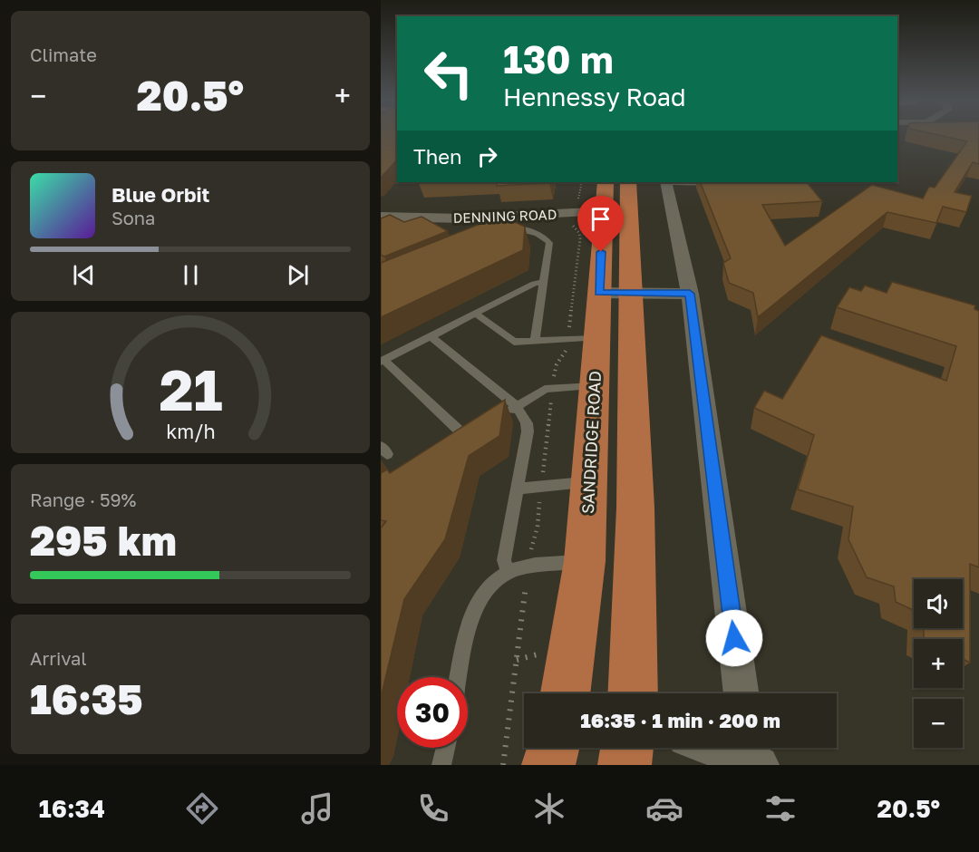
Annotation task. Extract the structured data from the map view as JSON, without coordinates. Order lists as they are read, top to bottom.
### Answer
{
  "streets": {
    "main road": ["SANDRIDGE ROAD"],
    "street": ["DENNING ROAD"]
  },
  "crossings": [
    ["DENNING ROAD", "SANDRIDGE ROAD"]
  ],
  "page": {
    "tile": [
      "Climate",
      ["Range · 59%", "295 km"],
      ["Arrival", "16:35"]
    ],
    "turn": ["130 m", "Hennessy Road"],
    "heat": ["−", "20.5°", "+"],
    "then": "Then",
    "song": ["Blue Orbit", "Sona"],
    "map_buttons": ["+", "−"],
    "limit": "30",
    "trip": "16:35 · 1 min · 200 m",
    "tabs": ["16:34", "20.5°"],
    "gauge": ["21", "km/h"]
  }
}
